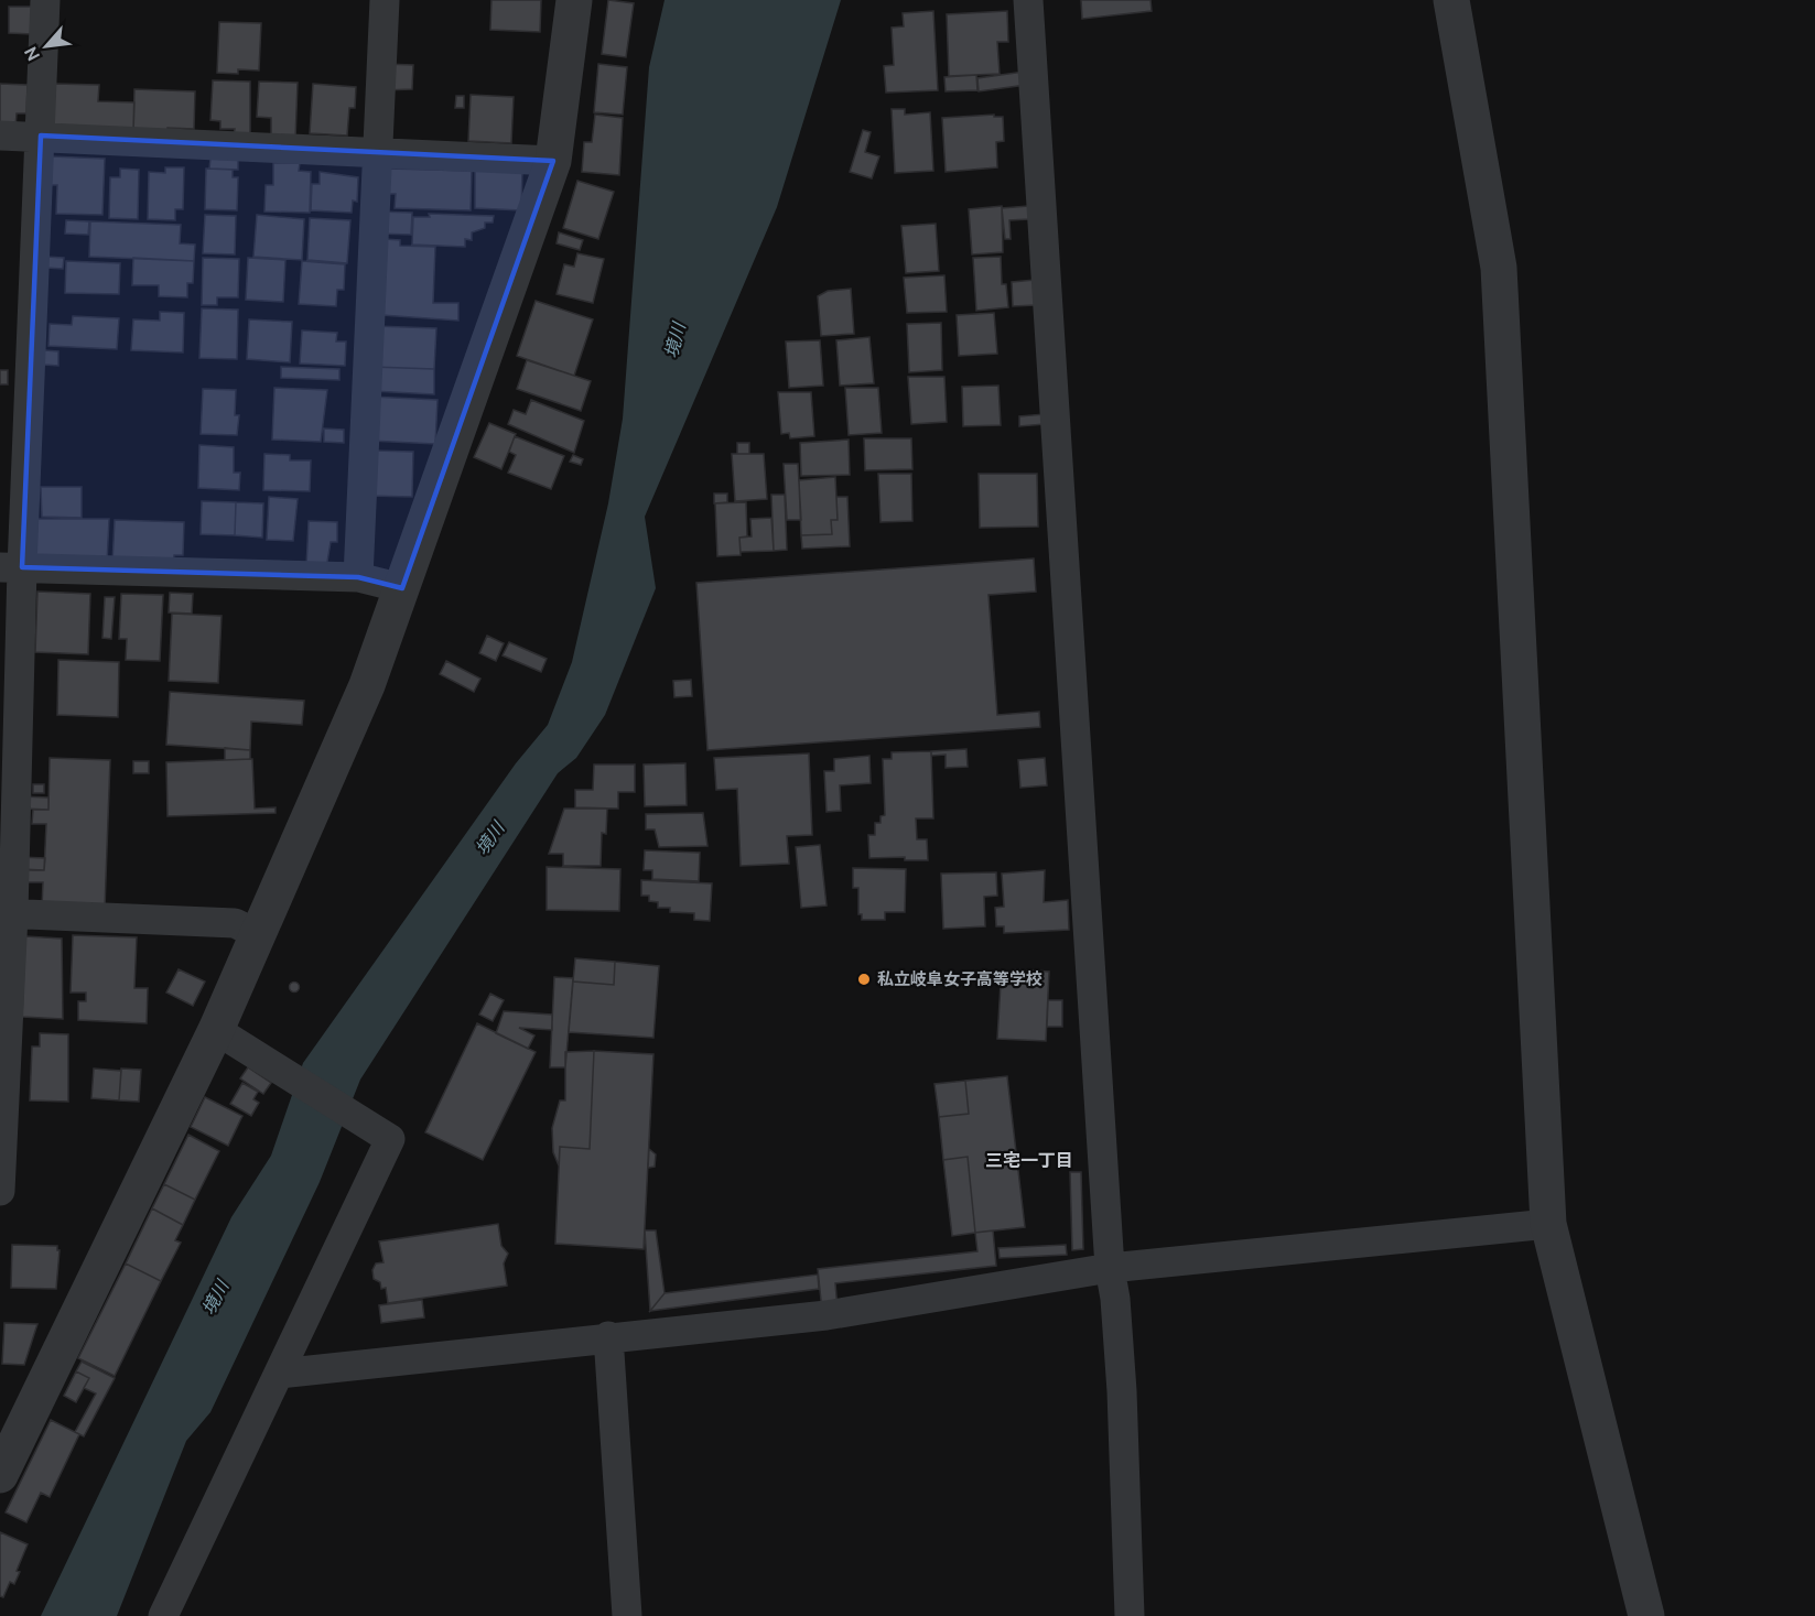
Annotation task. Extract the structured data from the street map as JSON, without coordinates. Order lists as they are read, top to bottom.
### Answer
{
  "districts": ["三宅一丁目"],
  "water": ["境川"],
  "places": ["私立岐阜女子高等学校"],
  "north": "bottom left"
}
